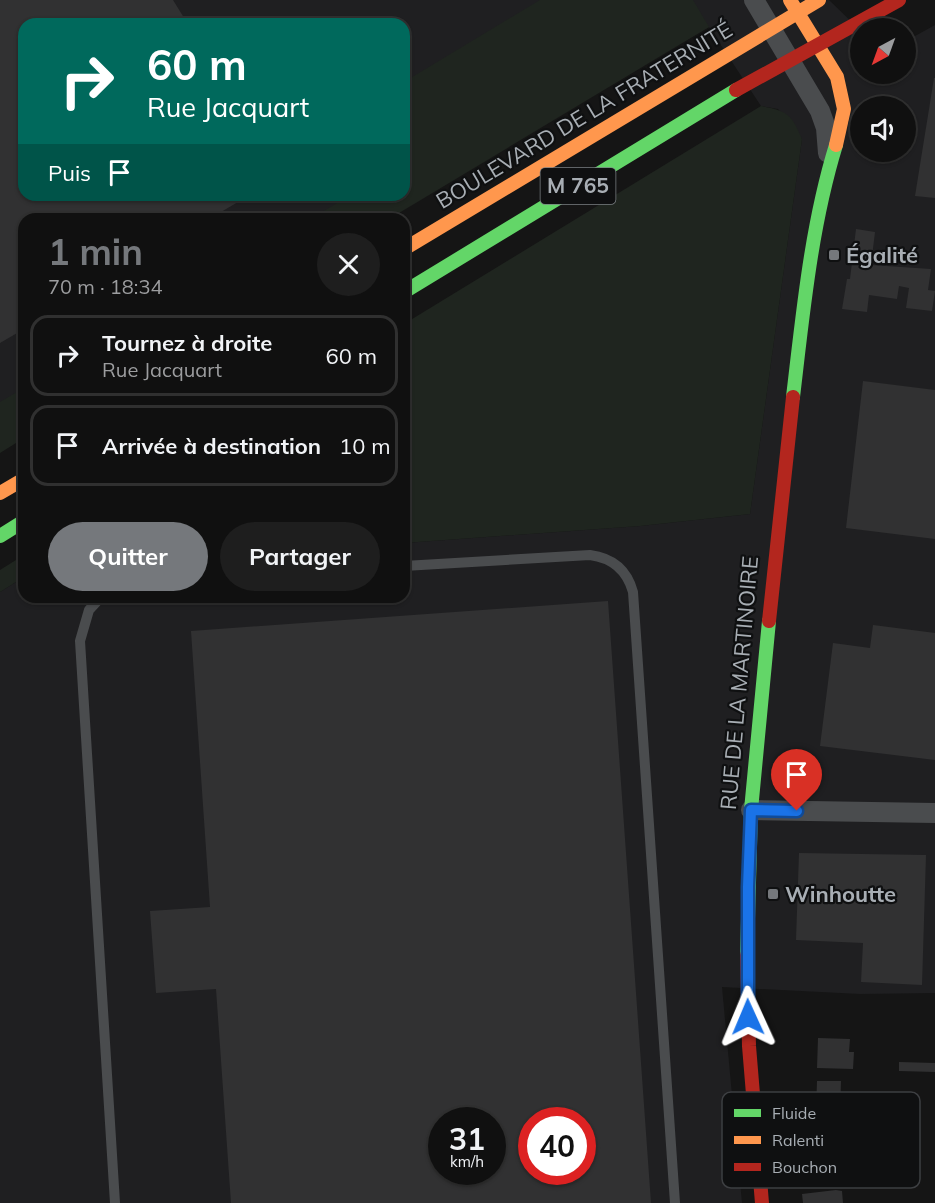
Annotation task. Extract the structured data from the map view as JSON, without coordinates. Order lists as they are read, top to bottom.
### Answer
{
  "streets": {
    "street": ["BOULEVARD DE LA FRATERNITÉ", "M 765", "RUE DE LA MARTINOIRE"]
  },
  "crossings": [
    ["BOULEVARD DE LA FRATERNITÉ", "RUE DE LA MARTINOIRE"],
    ["M 765", "RUE DE LA MARTINOIRE"]
  ],
  "places": {
    "transit": ["Égalité", "Winhoutte"]
  },
  "legend": ["Fluide", "Ralenti", "Bouchon"],
  "north": "bottom left",
  "page": {
    "turn": ["60 m", "Rue Jacquart"],
    "then": "Puis",
    "heading": ["1 min", "70 m · 18:34"],
    "list": [
      {
        "name": "Tournez à droite",
        "note": "Rue Jacquart",
        "value": "60 m"
      },
      {
        "name": "Arrivée à destination",
        "value": "10 m"
      }
    ],
    "buttons": ["Quitter", "Partager"],
    "speed": "31 km/h",
    "limit": "40"
  }
}
